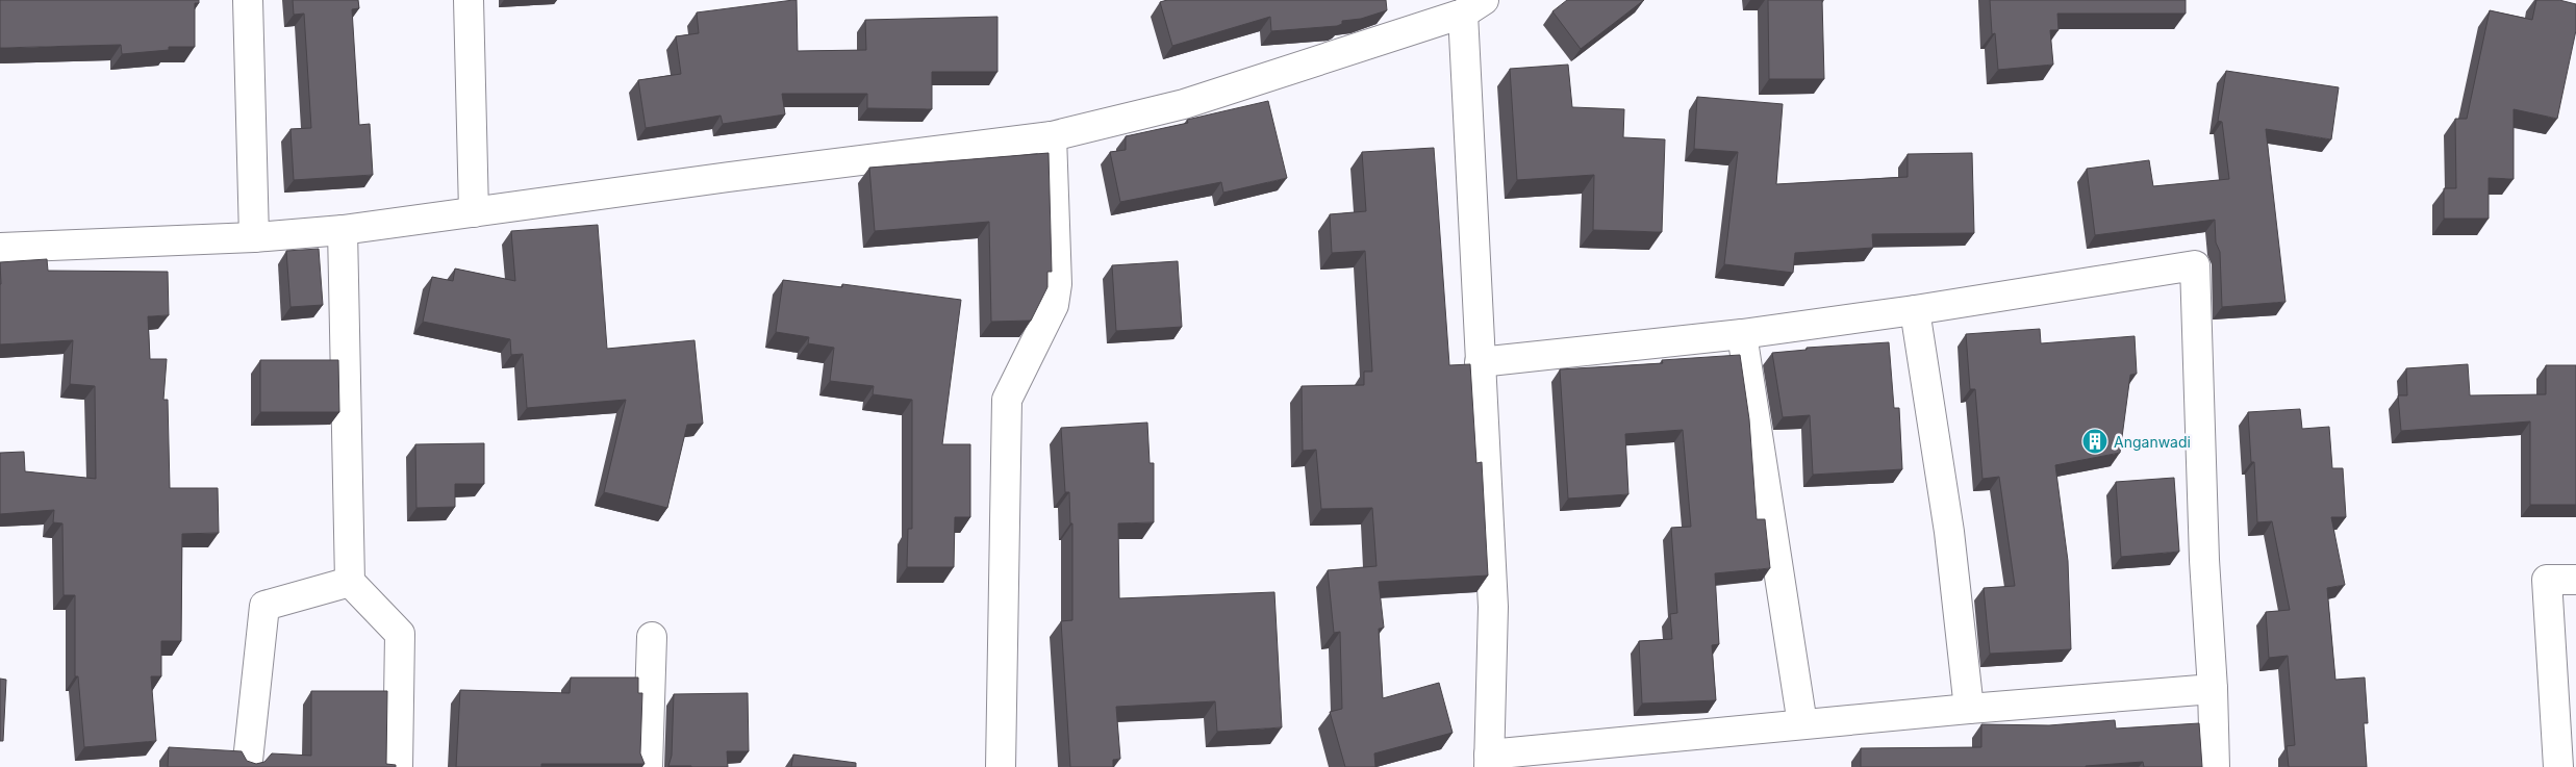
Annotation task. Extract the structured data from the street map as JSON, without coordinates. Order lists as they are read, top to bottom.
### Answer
{
  "places": {
    "building": ["Anganwadi"]
  }
}
